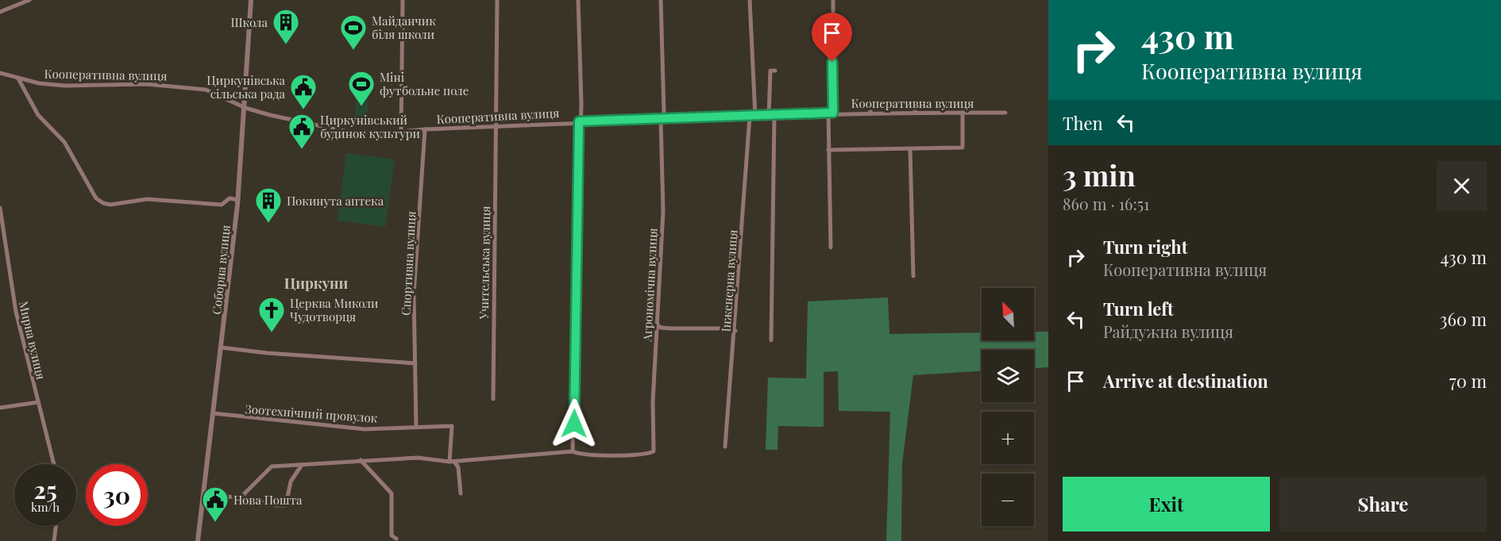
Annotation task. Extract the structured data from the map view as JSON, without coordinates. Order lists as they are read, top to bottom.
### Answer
{
  "streets": {
    "street": [
      "Кооперативна вулиця",
      "Учительська вулиця",
      "Спортивна вулиця",
      "Соборна вулиця",
      "Інженерна вулиця",
      "Агрономічна вулиця",
      "Мирна вулиця",
      "Зоотехнічний провулок"
    ]
  },
  "crossings": [
    ["Кооперативна вулиця", "Учительська вулиця"],
    ["Кооперативна вулиця", "Спортивна вулиця"],
    ["Кооперативна вулиця", "Соборна вулиця"],
    ["Кооперативна вулиця", "Інженерна вулиця"],
    ["Кооперативна вулиця", "Агрономічна вулиця"],
    ["Спортивна вулиця", "Зоотехнічний провулок"],
    ["Соборна вулиця", "Зоотехнічний провулок"]
  ],
  "districts": ["Циркуни"],
  "places": {
    "building": ["Школа", "Покинута аптека"],
    "sports": ["Майданчик біля школи", "Міні футбольне поле"],
    "public building": ["Циркунівська сільська рада", "Циркунівський будинок культури", "Нова Пошта"],
    "church": ["Церква Миколи Чудотворця"]
  },
  "north": "top left",
  "page": {
    "turn": ["430 m", "Кооперативна вулиця"],
    "then": "Then",
    "heading": ["3 min", "860 m · 16:51"],
    "list": [
      {
        "name": "Turn right",
        "note": "Кооперативна вулиця",
        "value": "430 m"
      },
      {
        "name": "Turn left",
        "note": "Райдужна вулиця",
        "value": "360 m"
      },
      {
        "name": "Arrive at destination",
        "value": "70 m"
      }
    ],
    "map_buttons": ["+", "−"],
    "speed": "25 km/h",
    "limit": "30",
    "buttons": ["Exit", "Share"]
  }
}
